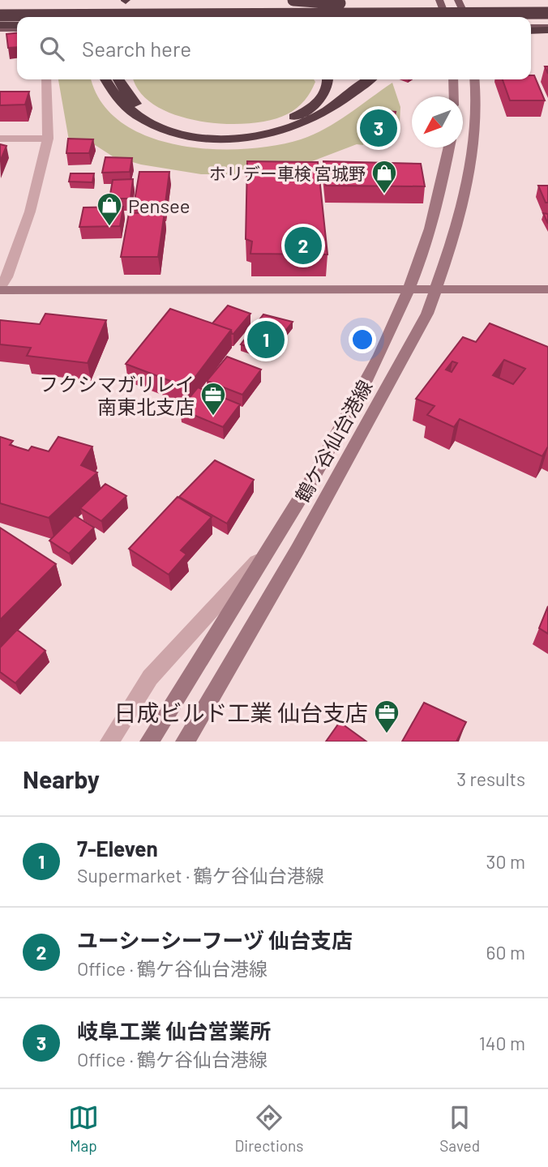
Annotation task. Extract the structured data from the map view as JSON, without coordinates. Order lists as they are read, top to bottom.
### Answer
{
  "streets": {
    "street": ["鶴ケ谷仙台港線"]
  },
  "places": {
    "shop": ["ホリデー車検 宮城野", "Pensee"],
    "office": ["フクシマガリレイ 南東北支店", "日成ビルド工業 仙台支店"]
  },
  "north": "bottom left",
  "page": {
    "search": "Search here",
    "pins": ["3", "2", "1"],
    "heading": ["Nearby", "3 results"],
    "list": [
      {
        "mark": "1",
        "name": "7-Eleven",
        "note": "Supermarket · 鶴ケ谷仙台港線",
        "value": "30 m"
      },
      {
        "mark": "2",
        "name": "ユーシーシーフーヅ 仙台支店",
        "note": "Office · 鶴ケ谷仙台港線",
        "value": "60 m"
      },
      {
        "mark": "3",
        "name": "岐阜工業 仙台営業所",
        "note": "Office · 鶴ケ谷仙台港線",
        "value": "140 m"
      }
    ],
    "nav": ["Map", "Directions", "Saved"]
  }
}
